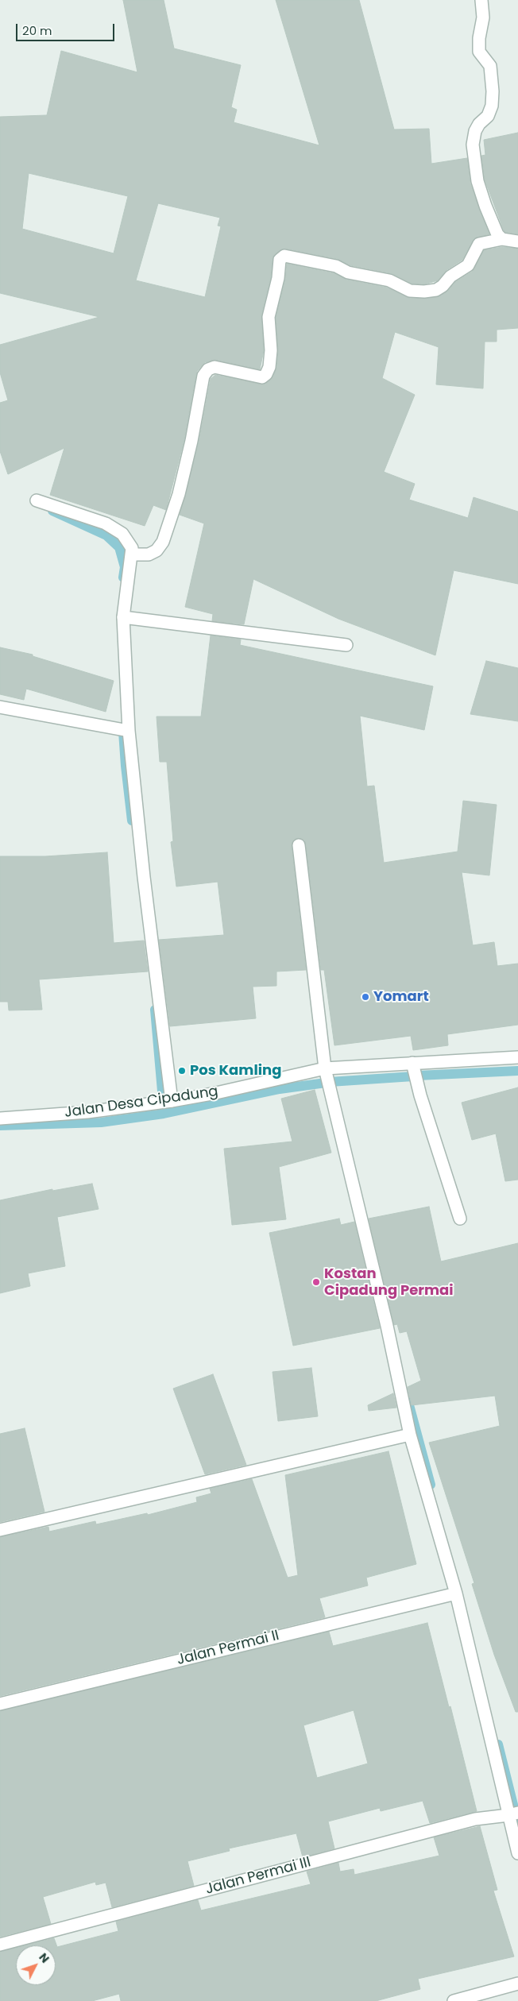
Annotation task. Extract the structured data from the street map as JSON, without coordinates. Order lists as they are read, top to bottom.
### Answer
{
  "streets": {
    "street": ["Jalan Desa Cipadung", "Jalan Permai II", "Jalan Permai III"]
  },
  "places": ["Yomart", "Pos Kamling", "Kostan Cipadung Permai"],
  "scale_bar": "20 m",
  "north": "top right"
}
